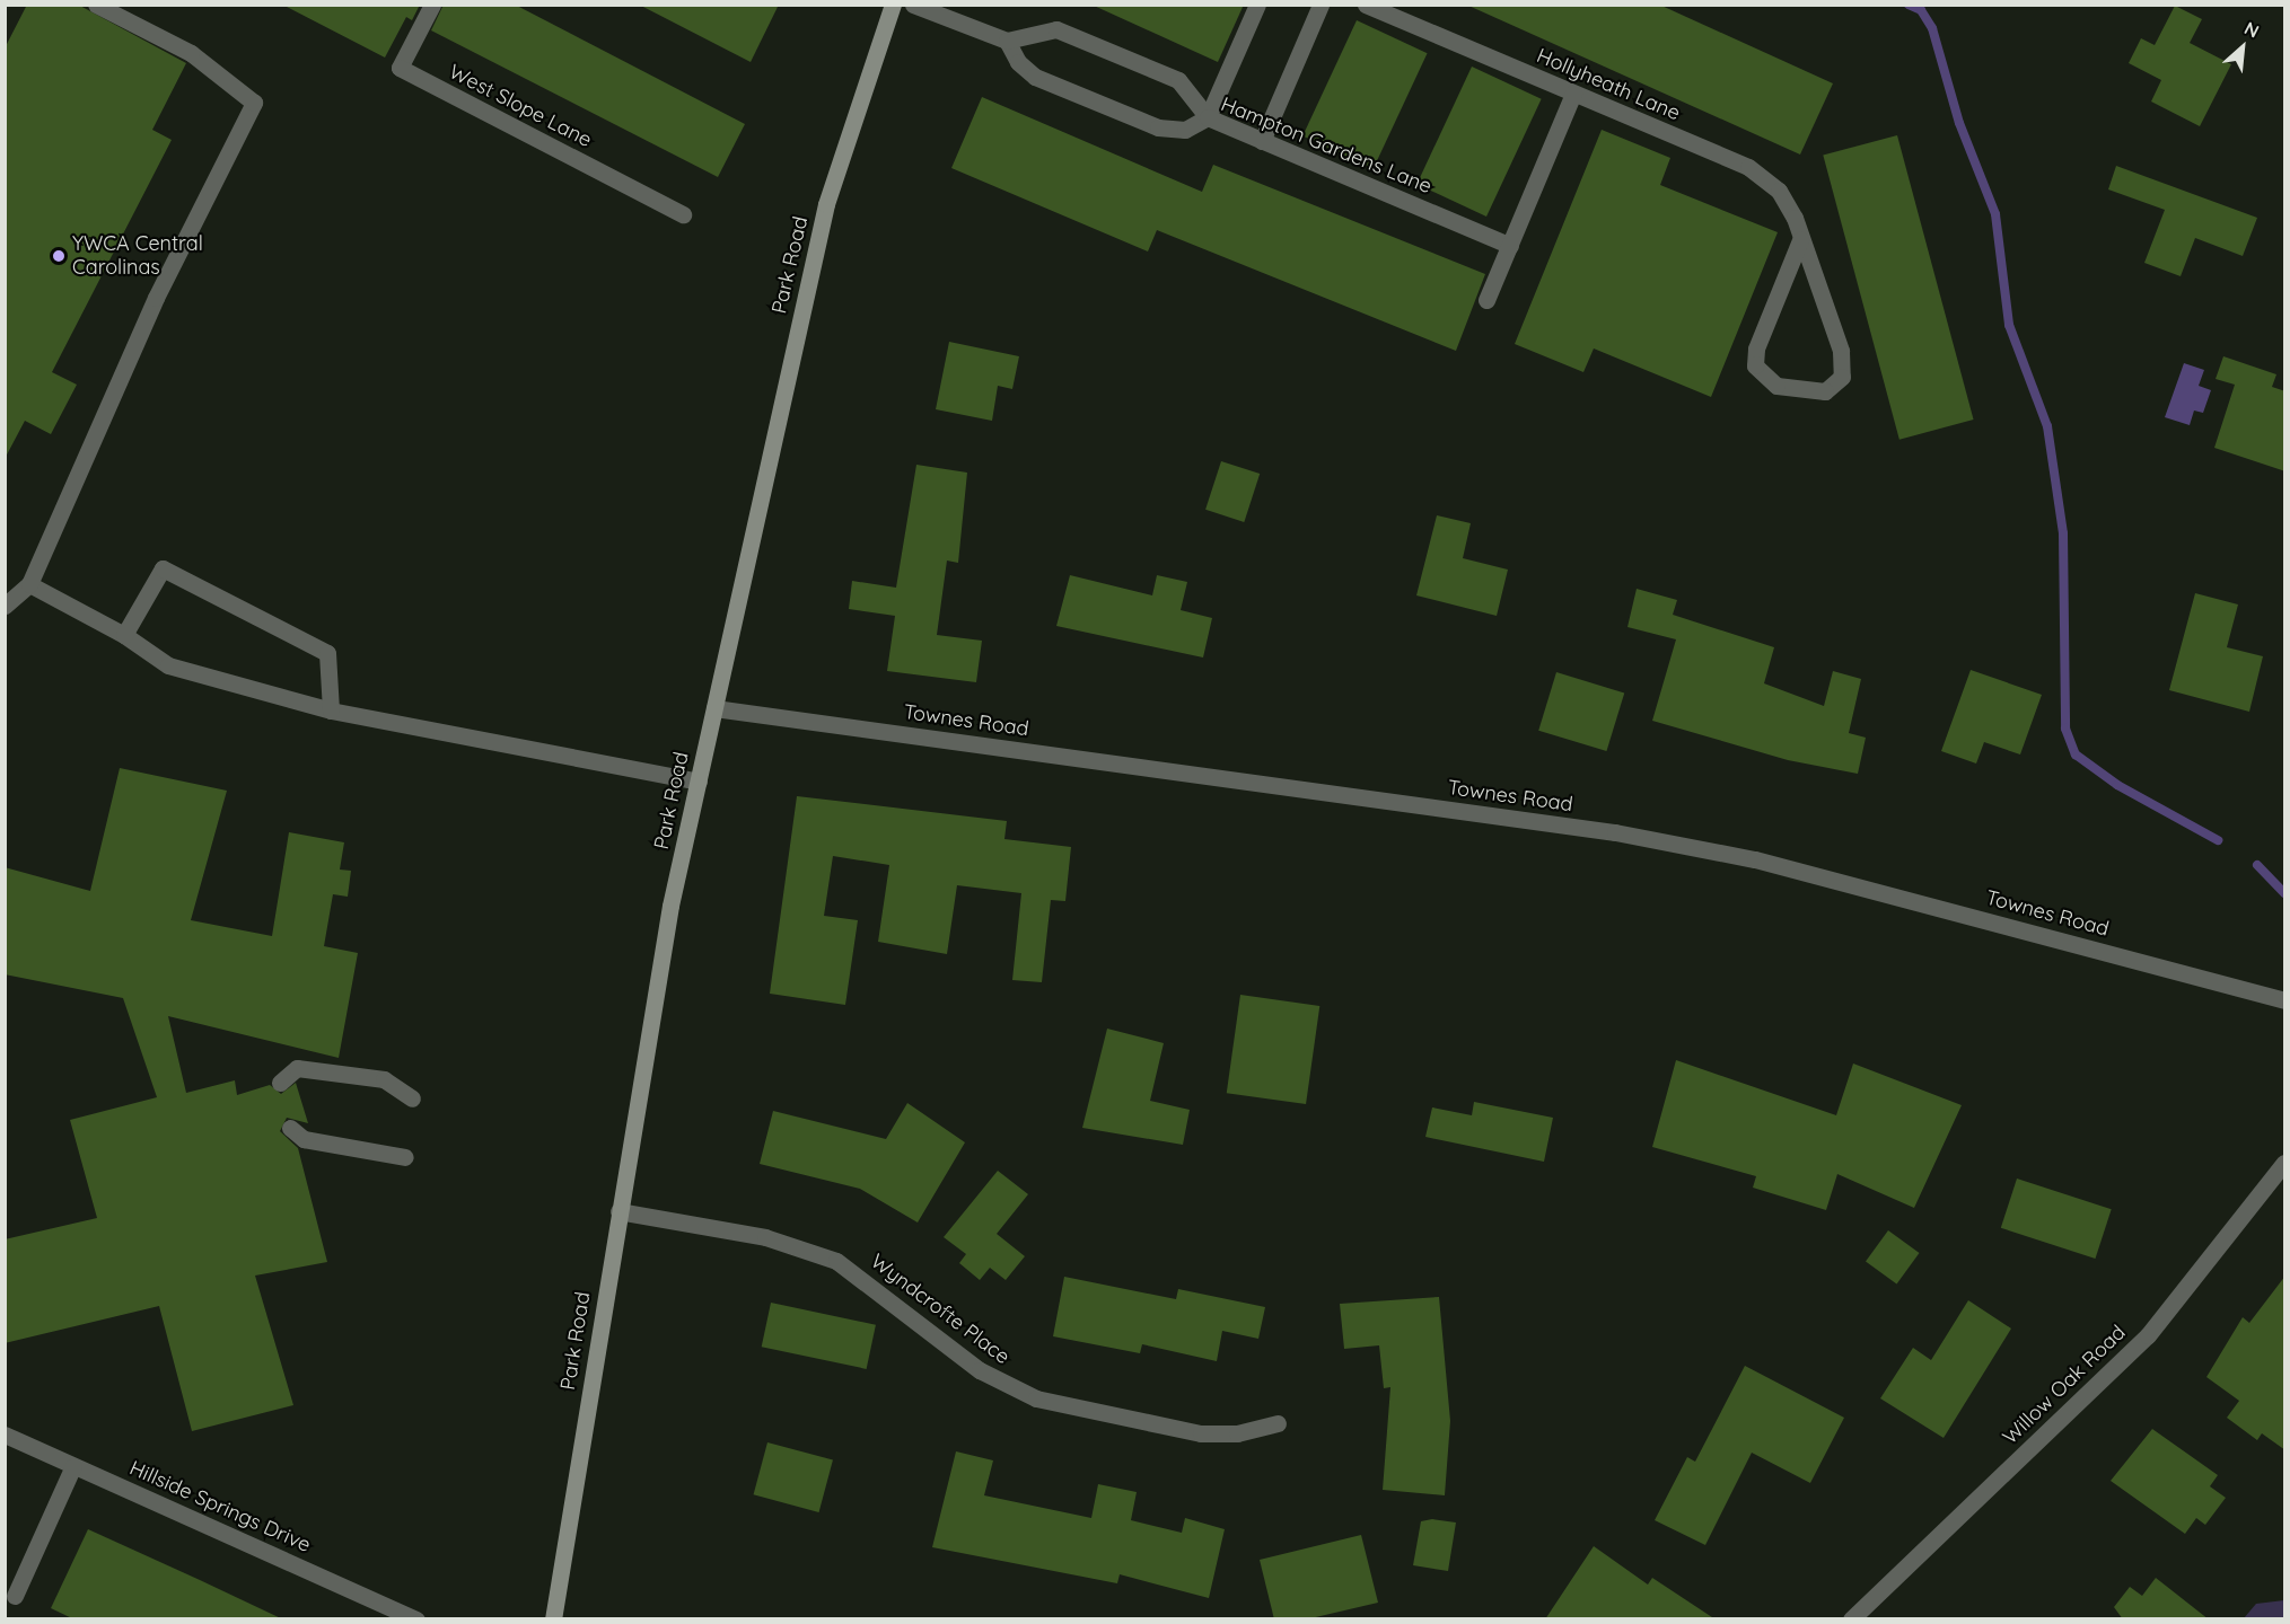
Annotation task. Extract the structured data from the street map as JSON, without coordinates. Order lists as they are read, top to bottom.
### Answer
{
  "streets": {
    "main road": ["Park Road"],
    "street": [
      "Hollyheath Lane",
      "West Slope Lane",
      "Hampton Gardens Lane",
      "Townes Road",
      "Wyndcrofte Place",
      "Willow Oak Road",
      "Hillside Springs Drive"
    ]
  },
  "crossings": [
    ["Park Road", "Townes Road"],
    ["Park Road", "Wyndcrofte Place"]
  ],
  "places": ["YWCA Central Carolinas"],
  "north": "top right"
}
